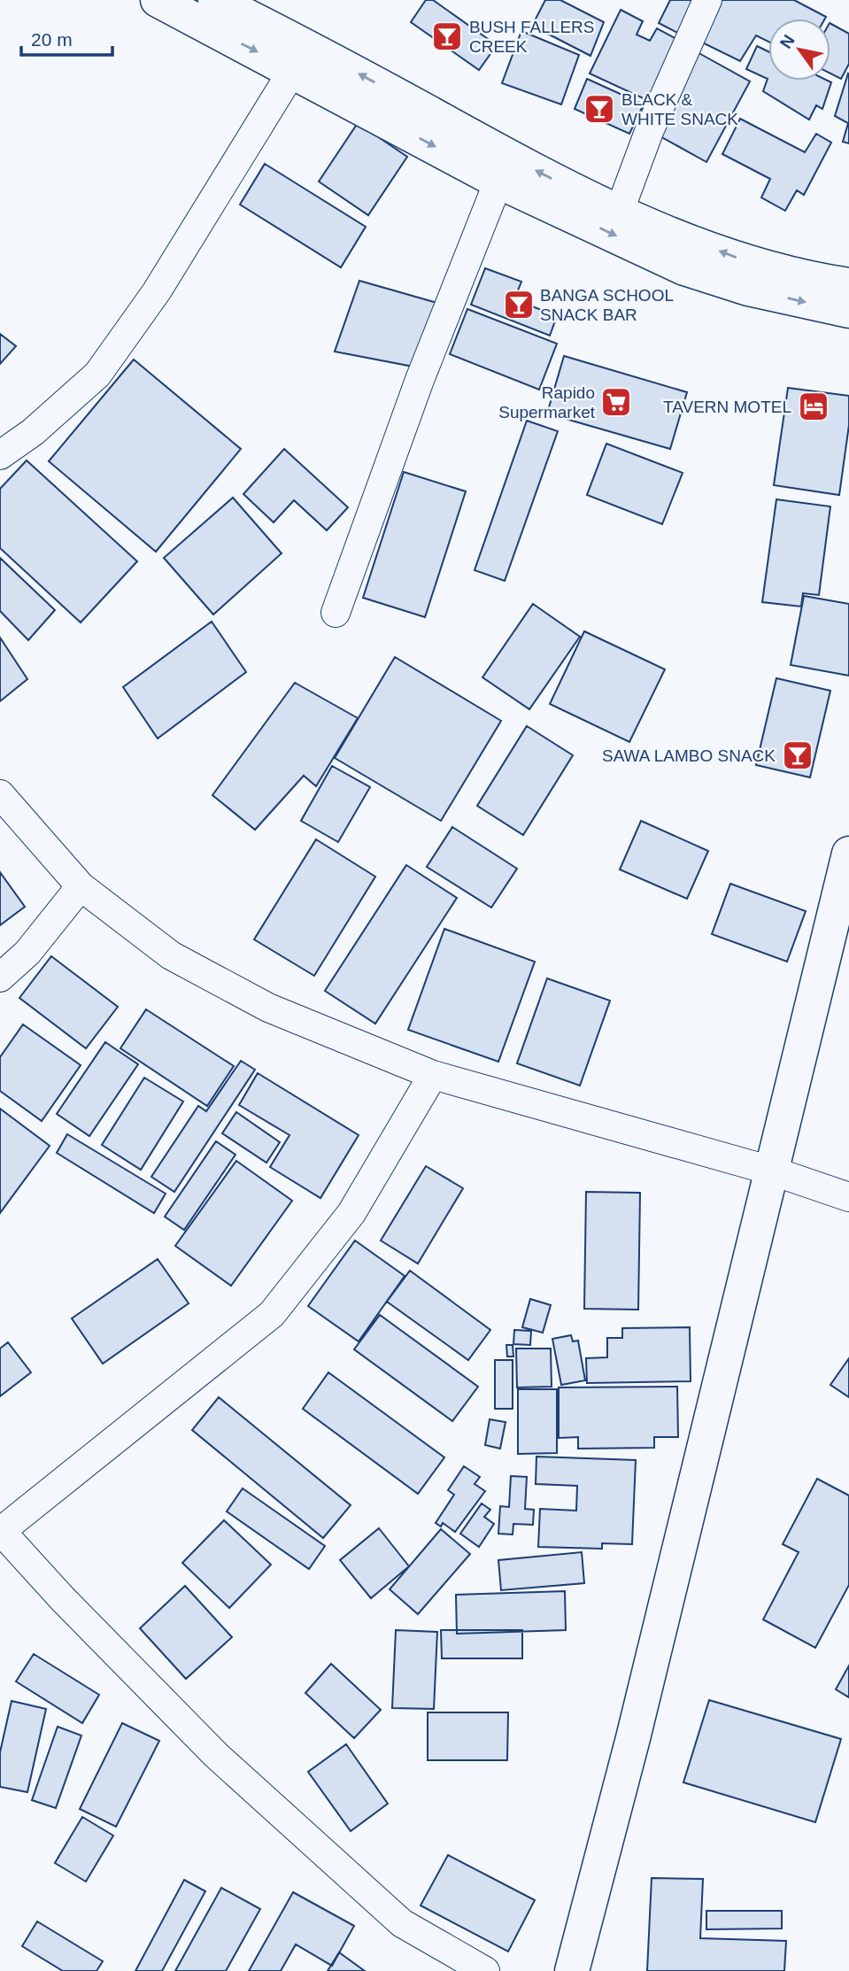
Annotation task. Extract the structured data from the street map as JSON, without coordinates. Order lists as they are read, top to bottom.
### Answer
{
  "places": {
    "bar": [
      "BUSH FALLERS CREEK",
      "BLACK & WHITE SNACK",
      "BANGA SCHOOL SNACK BAR",
      "SAWA LAMBO SNACK"
    ],
    "supermarket": ["Rapido Supermarket"],
    "hotel": ["TAVERN MOTEL"]
  },
  "scale_bar": "20 m",
  "north": "top left"
}
